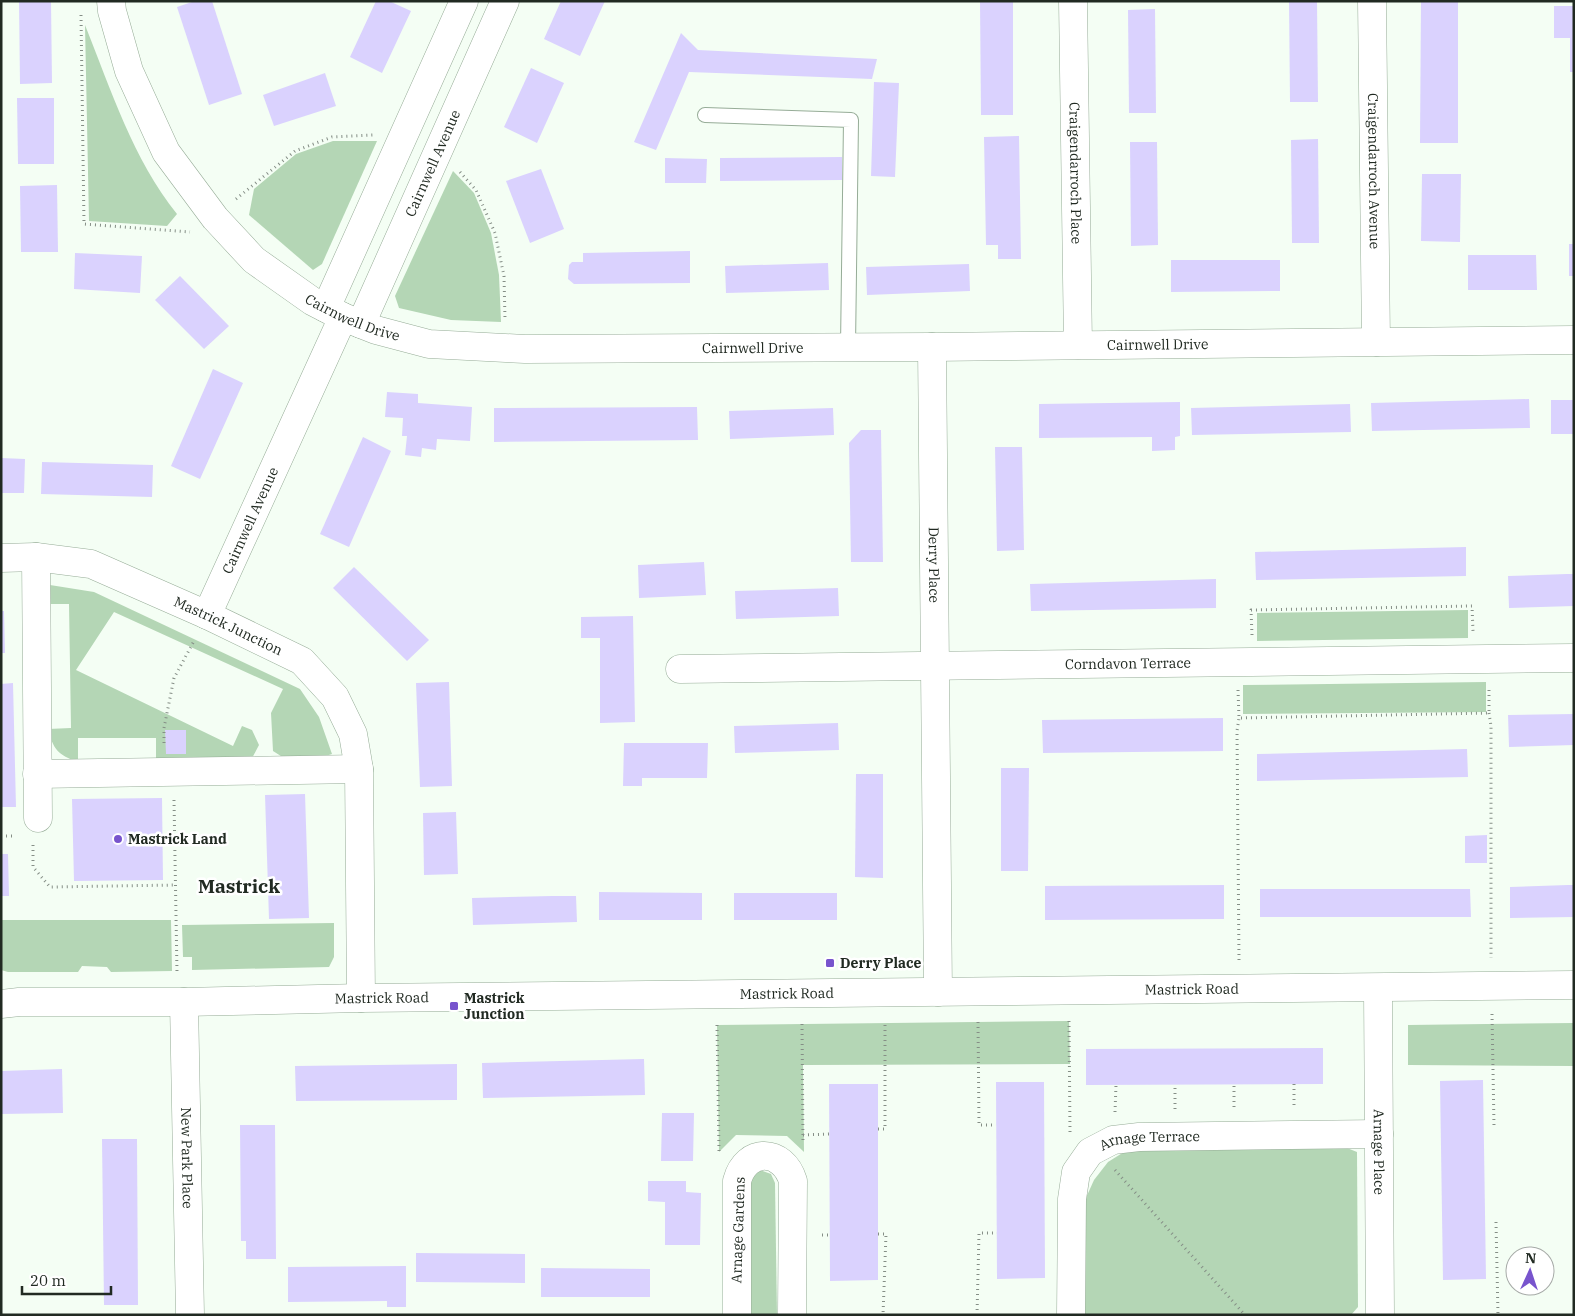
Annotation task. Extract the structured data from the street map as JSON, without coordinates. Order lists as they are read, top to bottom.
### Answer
{
  "streets": {
    "street": [
      "Cairnwell Avenue",
      "Craigendarroch Avenue",
      "Craigendarroch Place",
      "Cairnwell Drive",
      "Derry Place",
      "Mastrick Junction",
      "Corndavon Terrace",
      "Mastrick Road",
      "Arnage Terrace",
      "Arnage Place",
      "New Park Place",
      "Arnage Gardens"
    ]
  },
  "crossings": [
    ["Cairnwell Avenue", "Cairnwell Drive"],
    ["Cairnwell Avenue", "Mastrick Junction"],
    ["Craigendarroch Avenue", "Cairnwell Drive"],
    ["Craigendarroch Place", "Cairnwell Drive"],
    ["Cairnwell Drive", "Derry Place"],
    ["Derry Place", "Corndavon Terrace"],
    ["Derry Place", "Mastrick Road"],
    ["Mastrick Junction", "Mastrick Road"],
    ["Mastrick Road", "Arnage Place"],
    ["Mastrick Road", "New Park Place"],
    ["Arnage Terrace", "Arnage Place"]
  ],
  "districts": ["Mastrick"],
  "places": {
    "other": ["Mastrick Land"],
    "transit": ["Derry Place", "Mastrick Junction"]
  },
  "scale_bar": "20 m",
  "north": "top"
}
